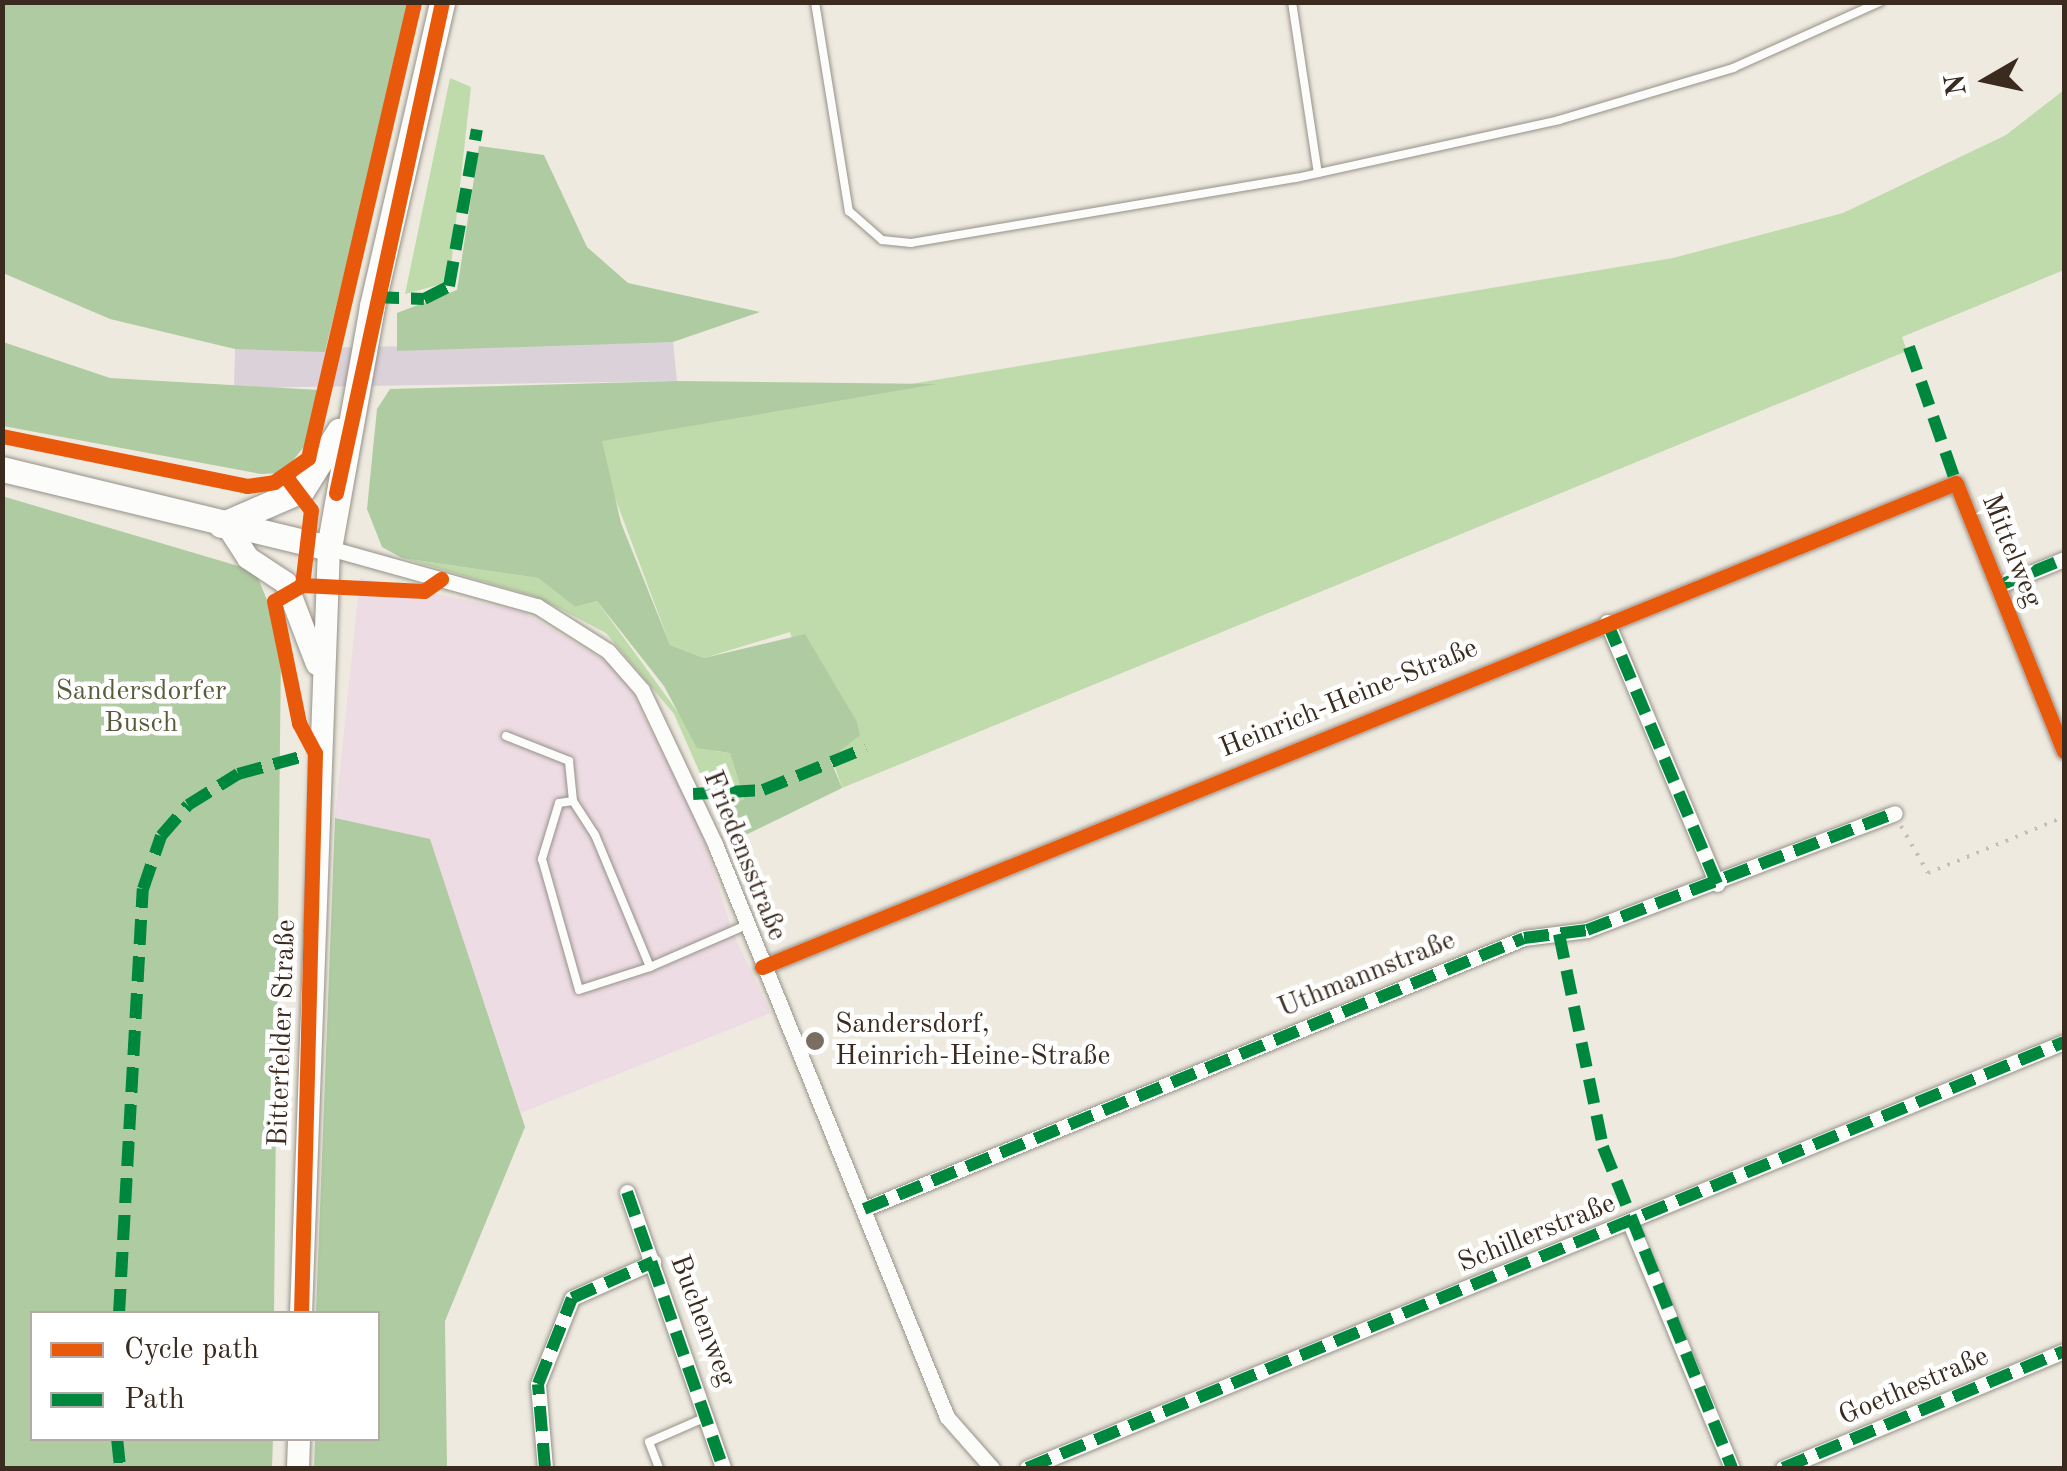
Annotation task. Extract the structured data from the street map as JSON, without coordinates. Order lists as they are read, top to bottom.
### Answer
{
  "streets": {
    "street": [
      "Mittelweg",
      "Heinrich-Heine-Straße",
      "Friedensstraße",
      "Uthmannstraße",
      "Bitterfelder Straße",
      "Schillerstraße",
      "Buchenweg",
      "Goethestraße"
    ]
  },
  "crossings": [
    ["Mittelweg", "Heinrich-Heine-Straße"],
    ["Heinrich-Heine-Straße", "Friedensstraße"],
    ["Friedensstraße", "Uthmannstraße"],
    ["Friedensstraße", "Bitterfelder Straße"]
  ],
  "parks": ["Sandersdorfer Busch"],
  "places": ["Sandersdorf, Heinrich-Heine-Straße"],
  "legend": ["Cycle path", "Path"],
  "north": "left"
}
